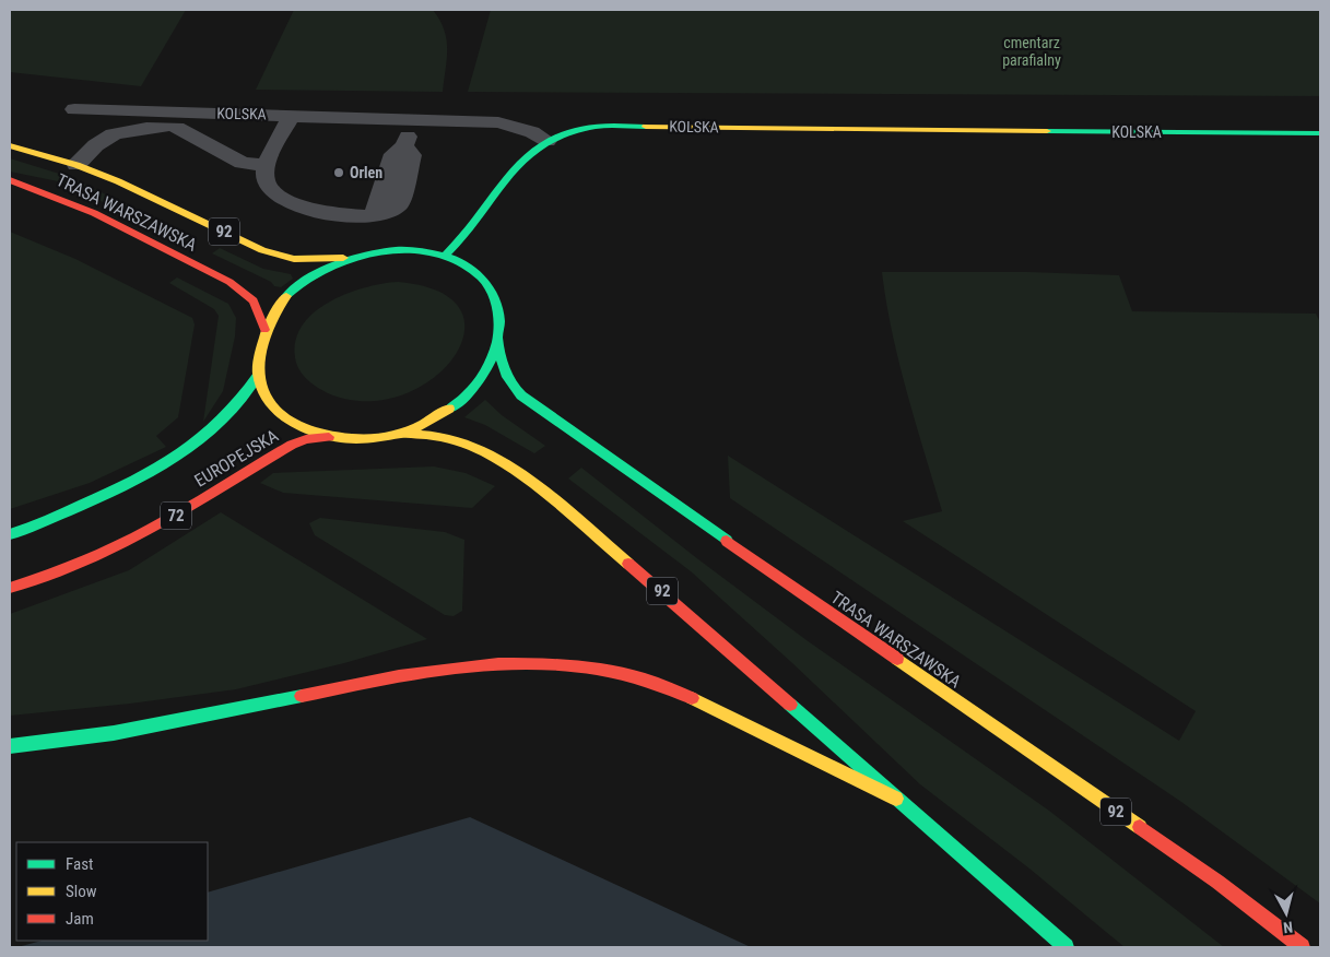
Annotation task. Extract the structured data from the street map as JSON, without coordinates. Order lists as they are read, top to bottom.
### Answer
{
  "streets": {
    "main road": [
      "KOLSKA",
      "TRASA WARSZAWSKA",
      "92",
      "EUROPEJSKA",
      "72"
    ]
  },
  "crossings": [
    ["TRASA WARSZAWSKA", "92"],
    ["92", "EUROPEJSKA"]
  ],
  "parks": ["cmentarz parafialny"],
  "places": ["Orlen"],
  "legend": ["Fast", "Slow", "Jam"],
  "north": "bottom"
}
